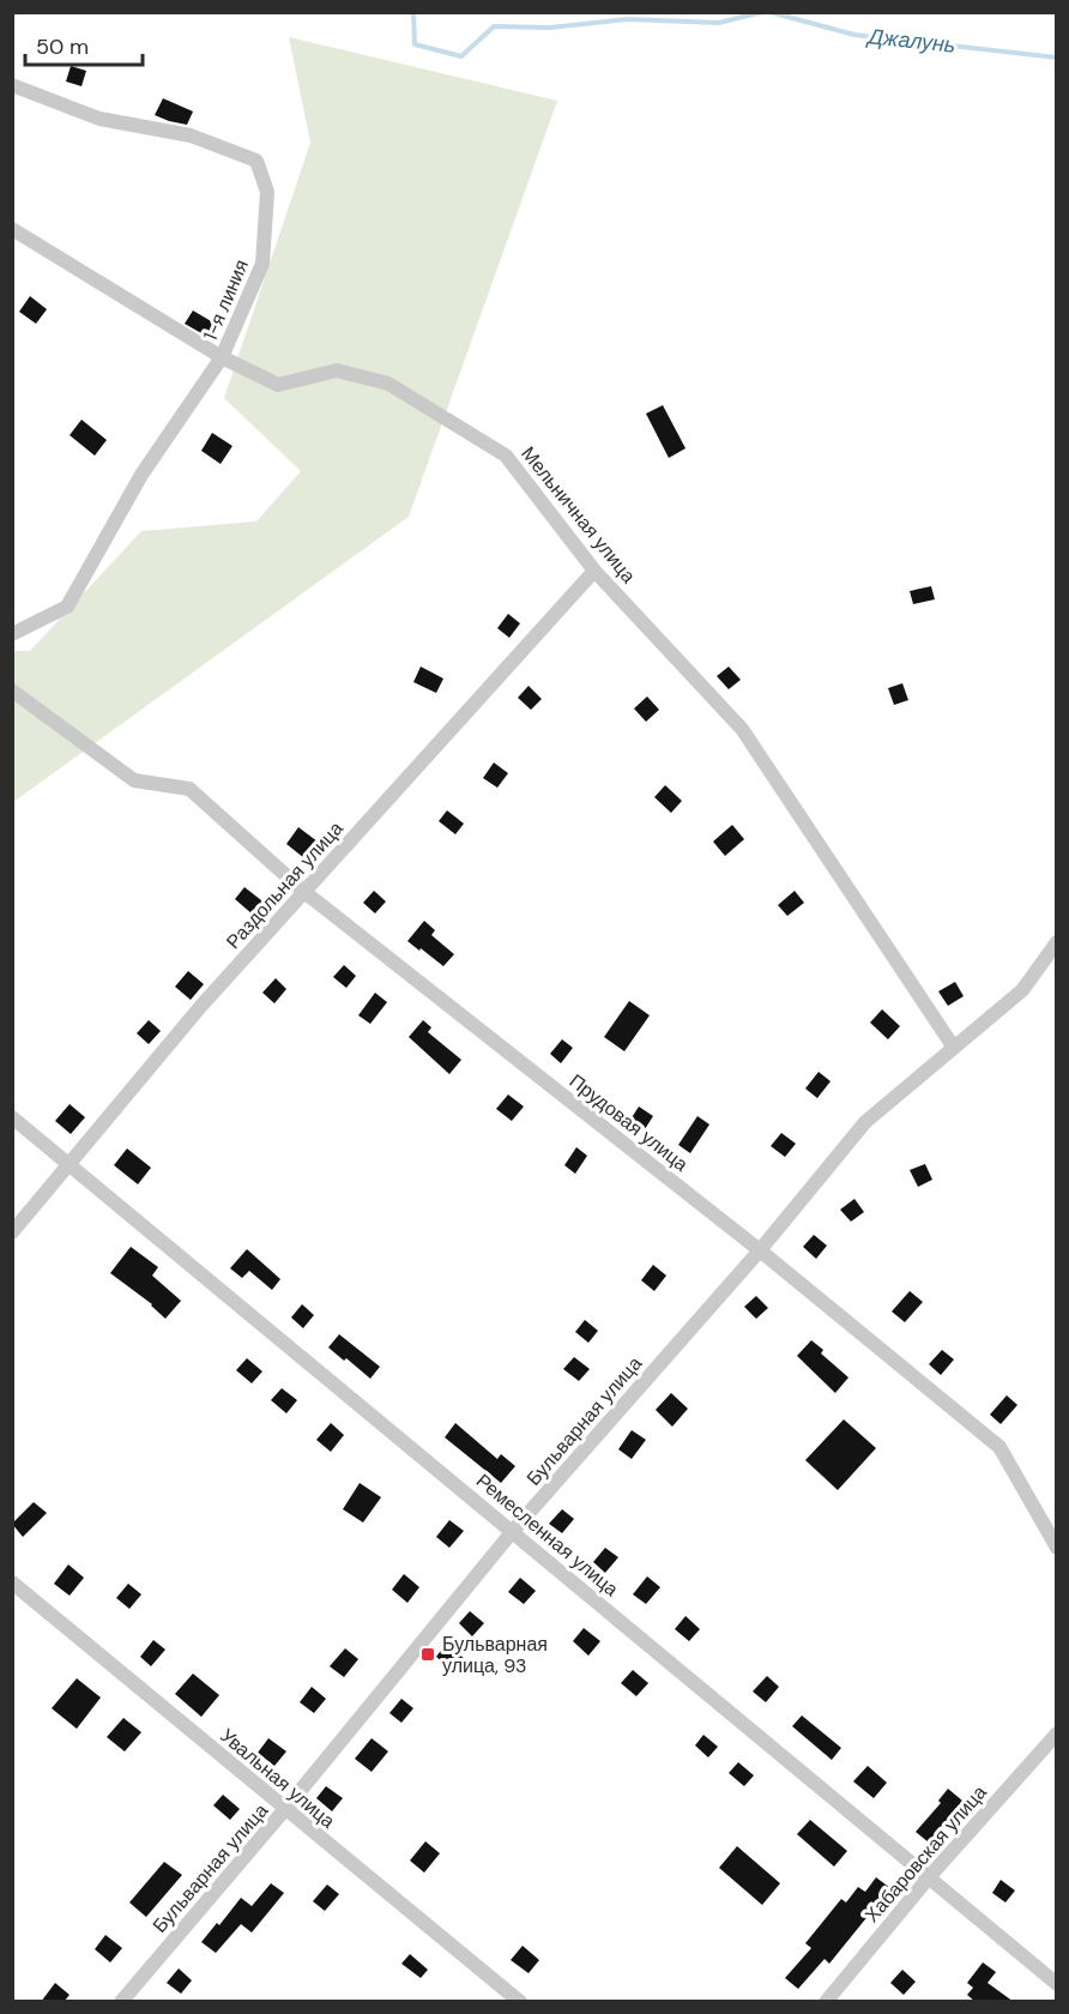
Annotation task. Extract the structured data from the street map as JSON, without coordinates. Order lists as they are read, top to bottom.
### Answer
{
  "streets": {
    "street": [
      "1-я линия",
      "Мельничная улица",
      "Раздольная улица",
      "Прудовая улица",
      "Бульварная улица",
      "Ремесленная улица",
      "Увальная улица",
      "Хабаровская улица"
    ]
  },
  "crossings": [
    ["1-я линия", "Мельничная улица"],
    ["Мельничная улица", "Раздольная улица"],
    ["Мельничная улица", "Бульварная улица"],
    ["Раздольная улица", "Прудовая улица"],
    ["Раздольная улица", "Ремесленная улица"],
    ["Прудовая улица", "Бульварная улица"],
    ["Бульварная улица", "Ремесленная улица"],
    ["Бульварная улица", "Увальная улица"],
    ["Ремесленная улица", "Хабаровская улица"]
  ],
  "water": ["Джалунь"],
  "places": {
    "transit": ["Бульварная улица, 93"]
  },
  "scale_bar": "50 m"
}
